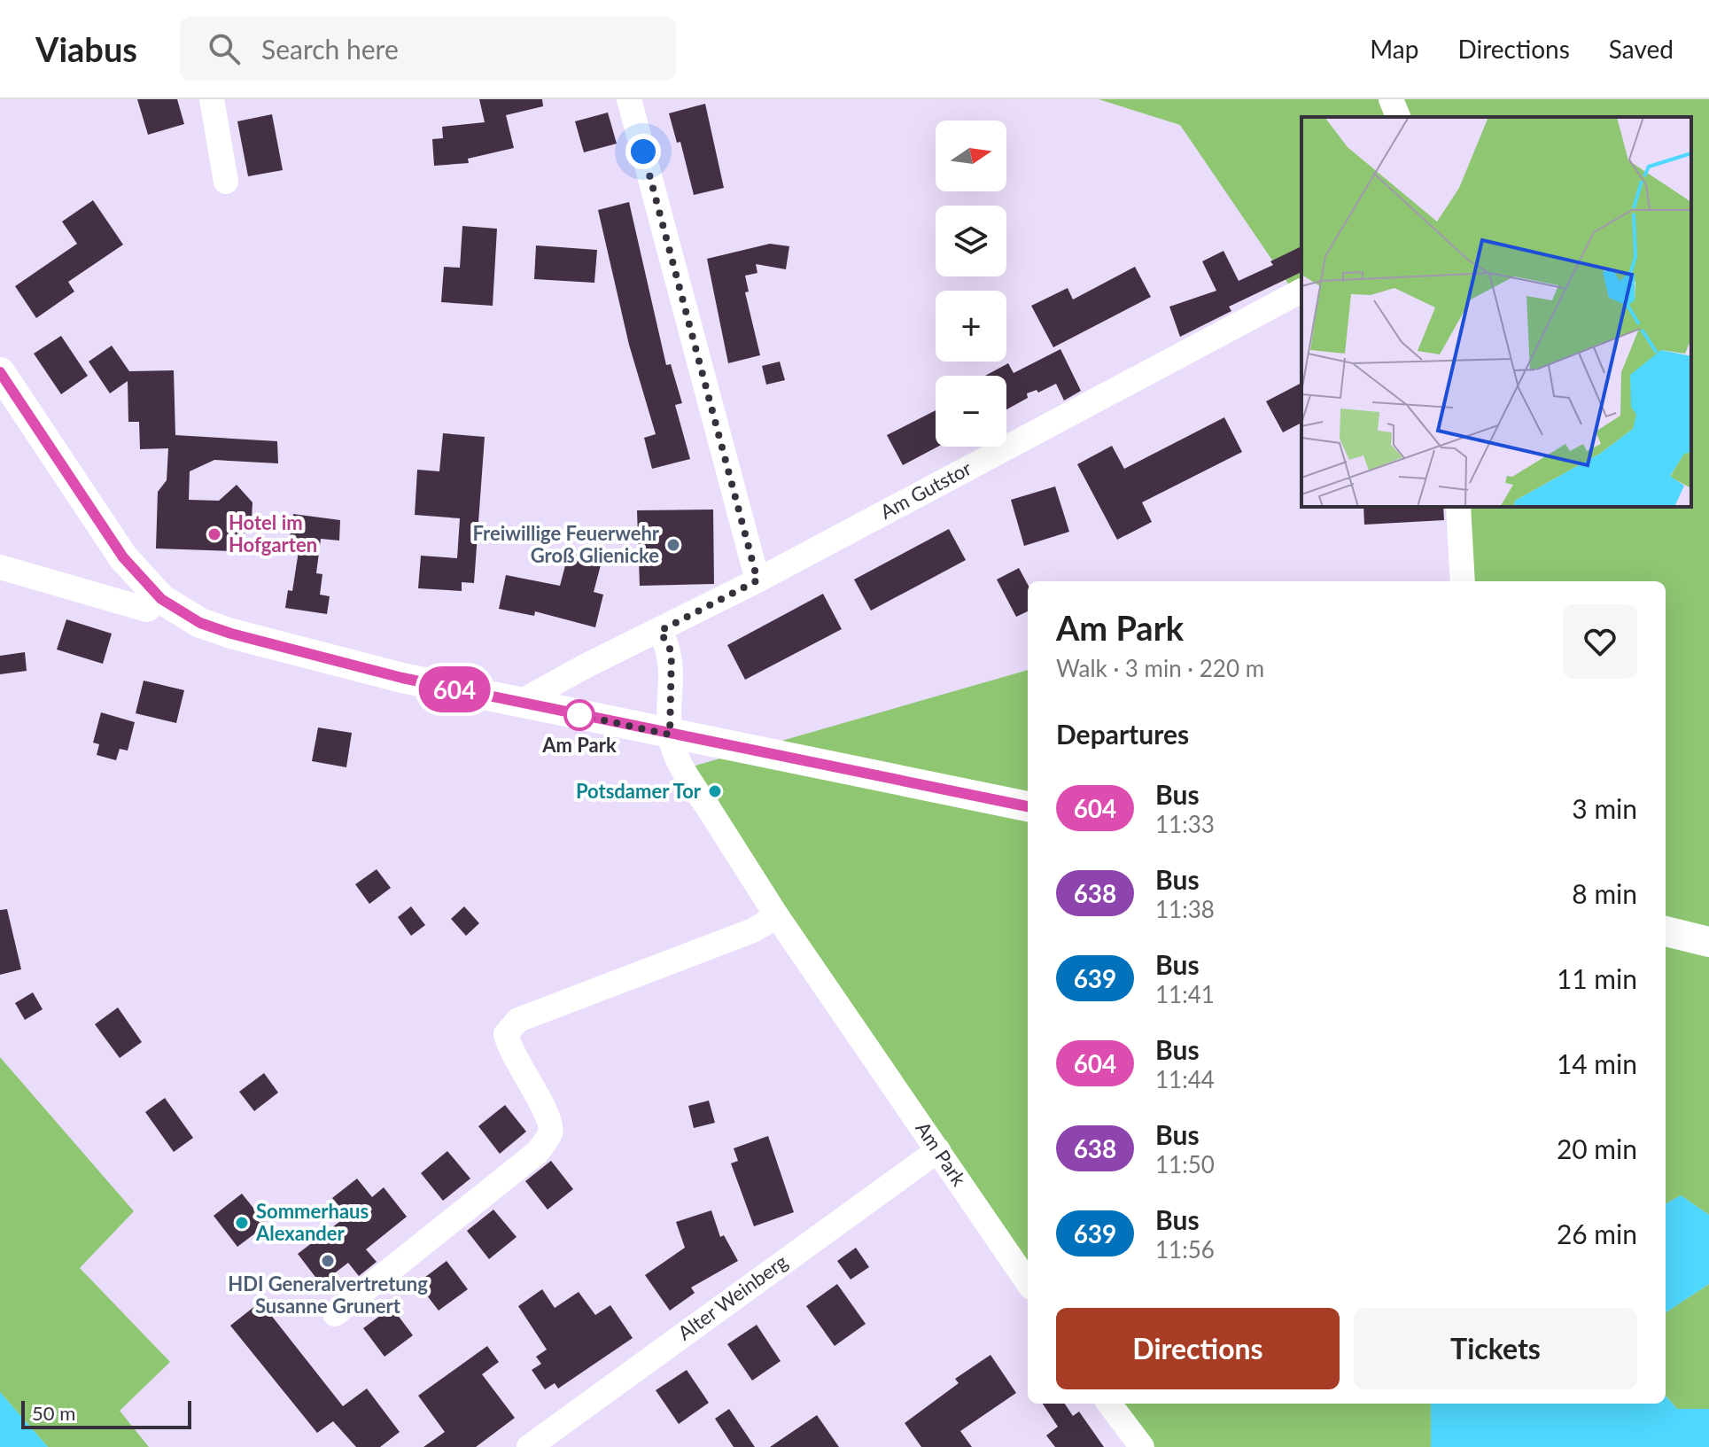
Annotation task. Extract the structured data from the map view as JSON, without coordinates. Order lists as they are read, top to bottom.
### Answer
{
  "streets": {
    "street": ["Am Gutstor", "Am Park", "Alter Weinberg"]
  },
  "crossings": [
    ["Am Park", "Alter Weinberg"]
  ],
  "places": [
    "Hotel im Hofgarten",
    "Freiwillige Feuerwehr Groß Glienicke",
    "Am Park",
    "Potsdamer Tor",
    "Sommerhaus Alexander",
    "HDI Generalvertretung Susanne Grunert"
  ],
  "lines": ["bus line 604"],
  "scale_bar": "50 m",
  "north": "right",
  "page": {
    "header": "Viabus",
    "search": "Search here",
    "nav": ["Map", "Directions", "Saved"],
    "on_map": "604",
    "map_buttons": ["+", "−"],
    "heading": [
      ["Am Park", "Walk · 3 min · 220 m"],
      "Departures"
    ],
    "list": [
      {
        "mark": "604",
        "name": "Bus",
        "note": "11:33",
        "value": "3 min"
      },
      {
        "mark": "638",
        "name": "Bus",
        "note": "11:38",
        "value": "8 min"
      },
      {
        "mark": "639",
        "name": "Bus",
        "note": "11:41",
        "value": "11 min"
      },
      {
        "mark": "604",
        "name": "Bus",
        "note": "11:44",
        "value": "14 min"
      },
      {
        "mark": "638",
        "name": "Bus",
        "note": "11:50",
        "value": "20 min"
      },
      {
        "mark": "639",
        "name": "Bus",
        "note": "11:56",
        "value": "26 min"
      }
    ],
    "buttons": ["Directions", "Tickets"],
    "scale": "50 m"
  }
}
